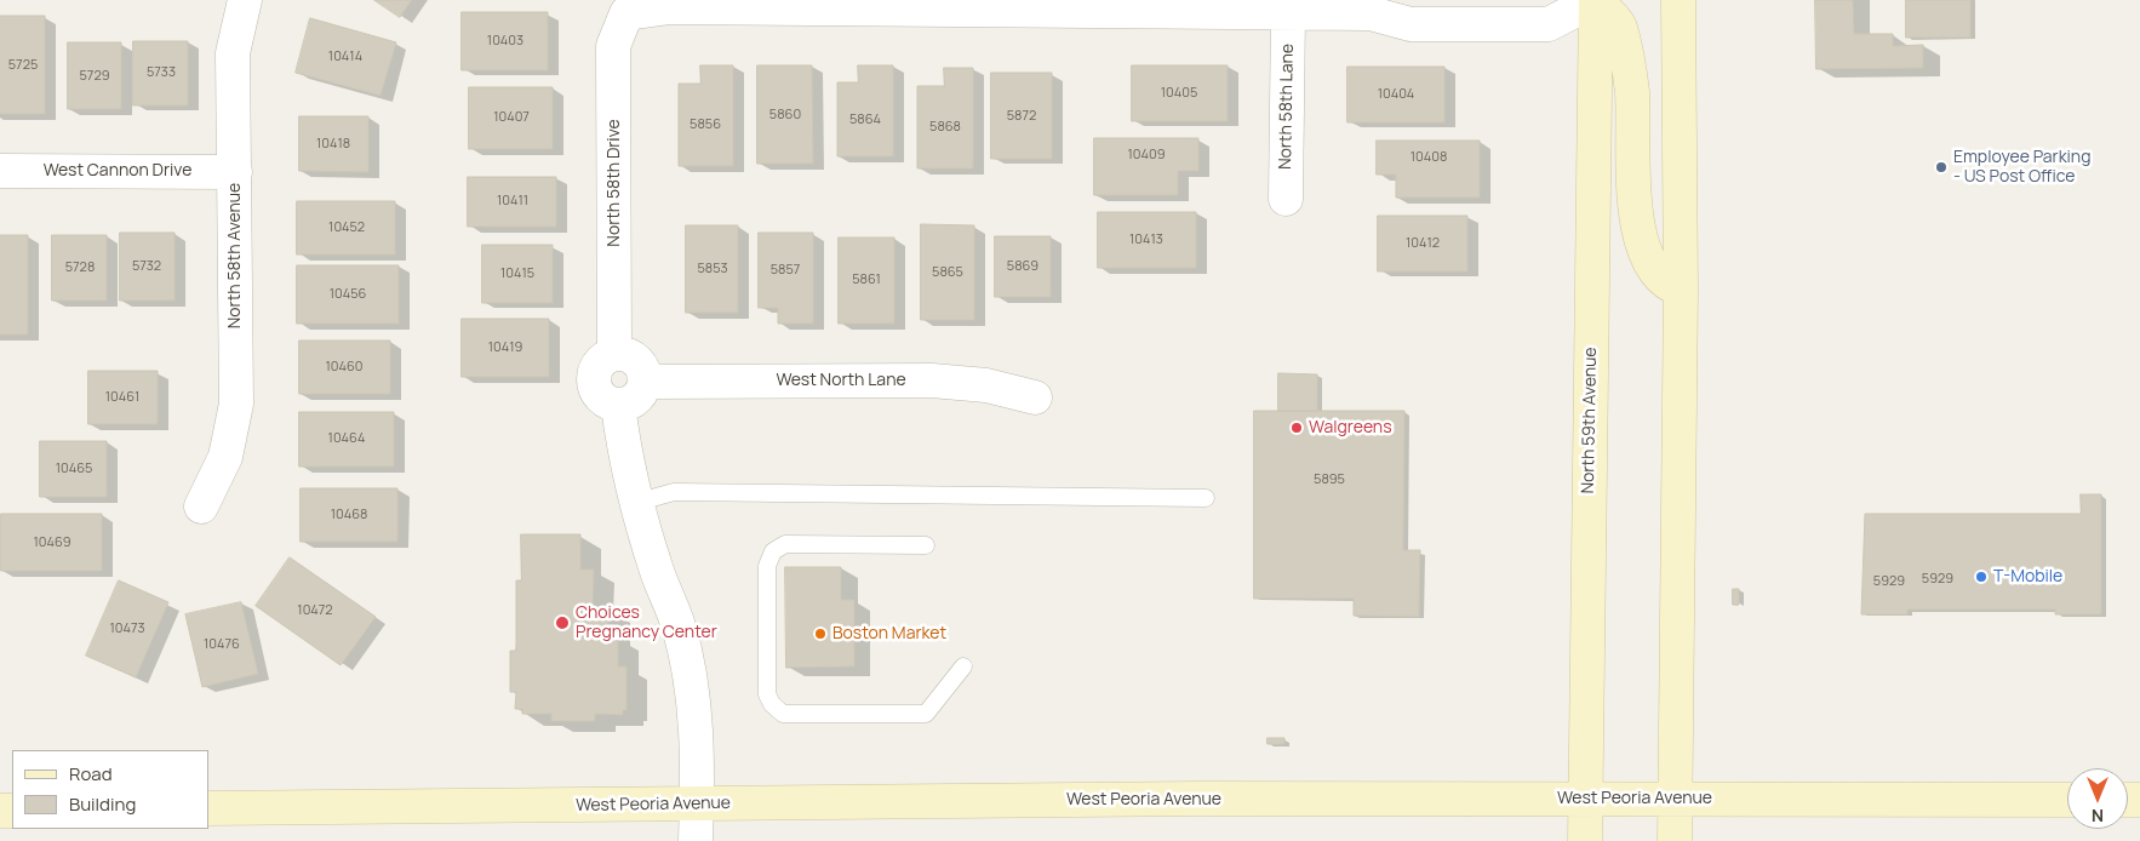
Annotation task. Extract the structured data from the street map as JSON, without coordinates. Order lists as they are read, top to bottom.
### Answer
{
  "streets": {
    "main road": ["North 59th Avenue", "West Peoria Avenue"],
    "street": [
      "North 58th Lane",
      "West Cannon Drive",
      "North 58th Drive",
      "North 58th Avenue",
      "West North Lane"
    ]
  },
  "crossings": [
    ["North 58th Lane", "North 58th Drive"],
    ["West Cannon Drive", "North 58th Avenue"],
    ["North 58th Drive", "West North Lane"],
    ["North 59th Avenue", "West Peoria Avenue"]
  ],
  "places": [
    "Employee Parking - US Post Office",
    "Walgreens",
    "T-Mobile",
    "Choices Pregnancy Center",
    "Boston Market"
  ],
  "house_numbers": [
    "10403",
    "10414",
    "5725",
    "5733",
    "5729",
    "10405",
    "10404",
    "5860",
    "5872",
    "10407",
    "5864",
    "5856",
    "5868",
    "10418",
    "10409",
    "10408",
    "10411",
    "10452",
    "10413",
    "10412",
    "5732",
    "5869",
    "5728",
    "5853",
    "5857",
    "5865",
    "10415",
    "5861",
    "10456",
    "10419",
    "10460",
    "10461",
    "10464",
    "10465",
    "5895",
    "10468",
    "10469",
    "5929",
    "5929",
    "10472",
    "10473",
    "10476"
  ],
  "legend": ["Road", "Building"],
  "north": "bottom"
}
